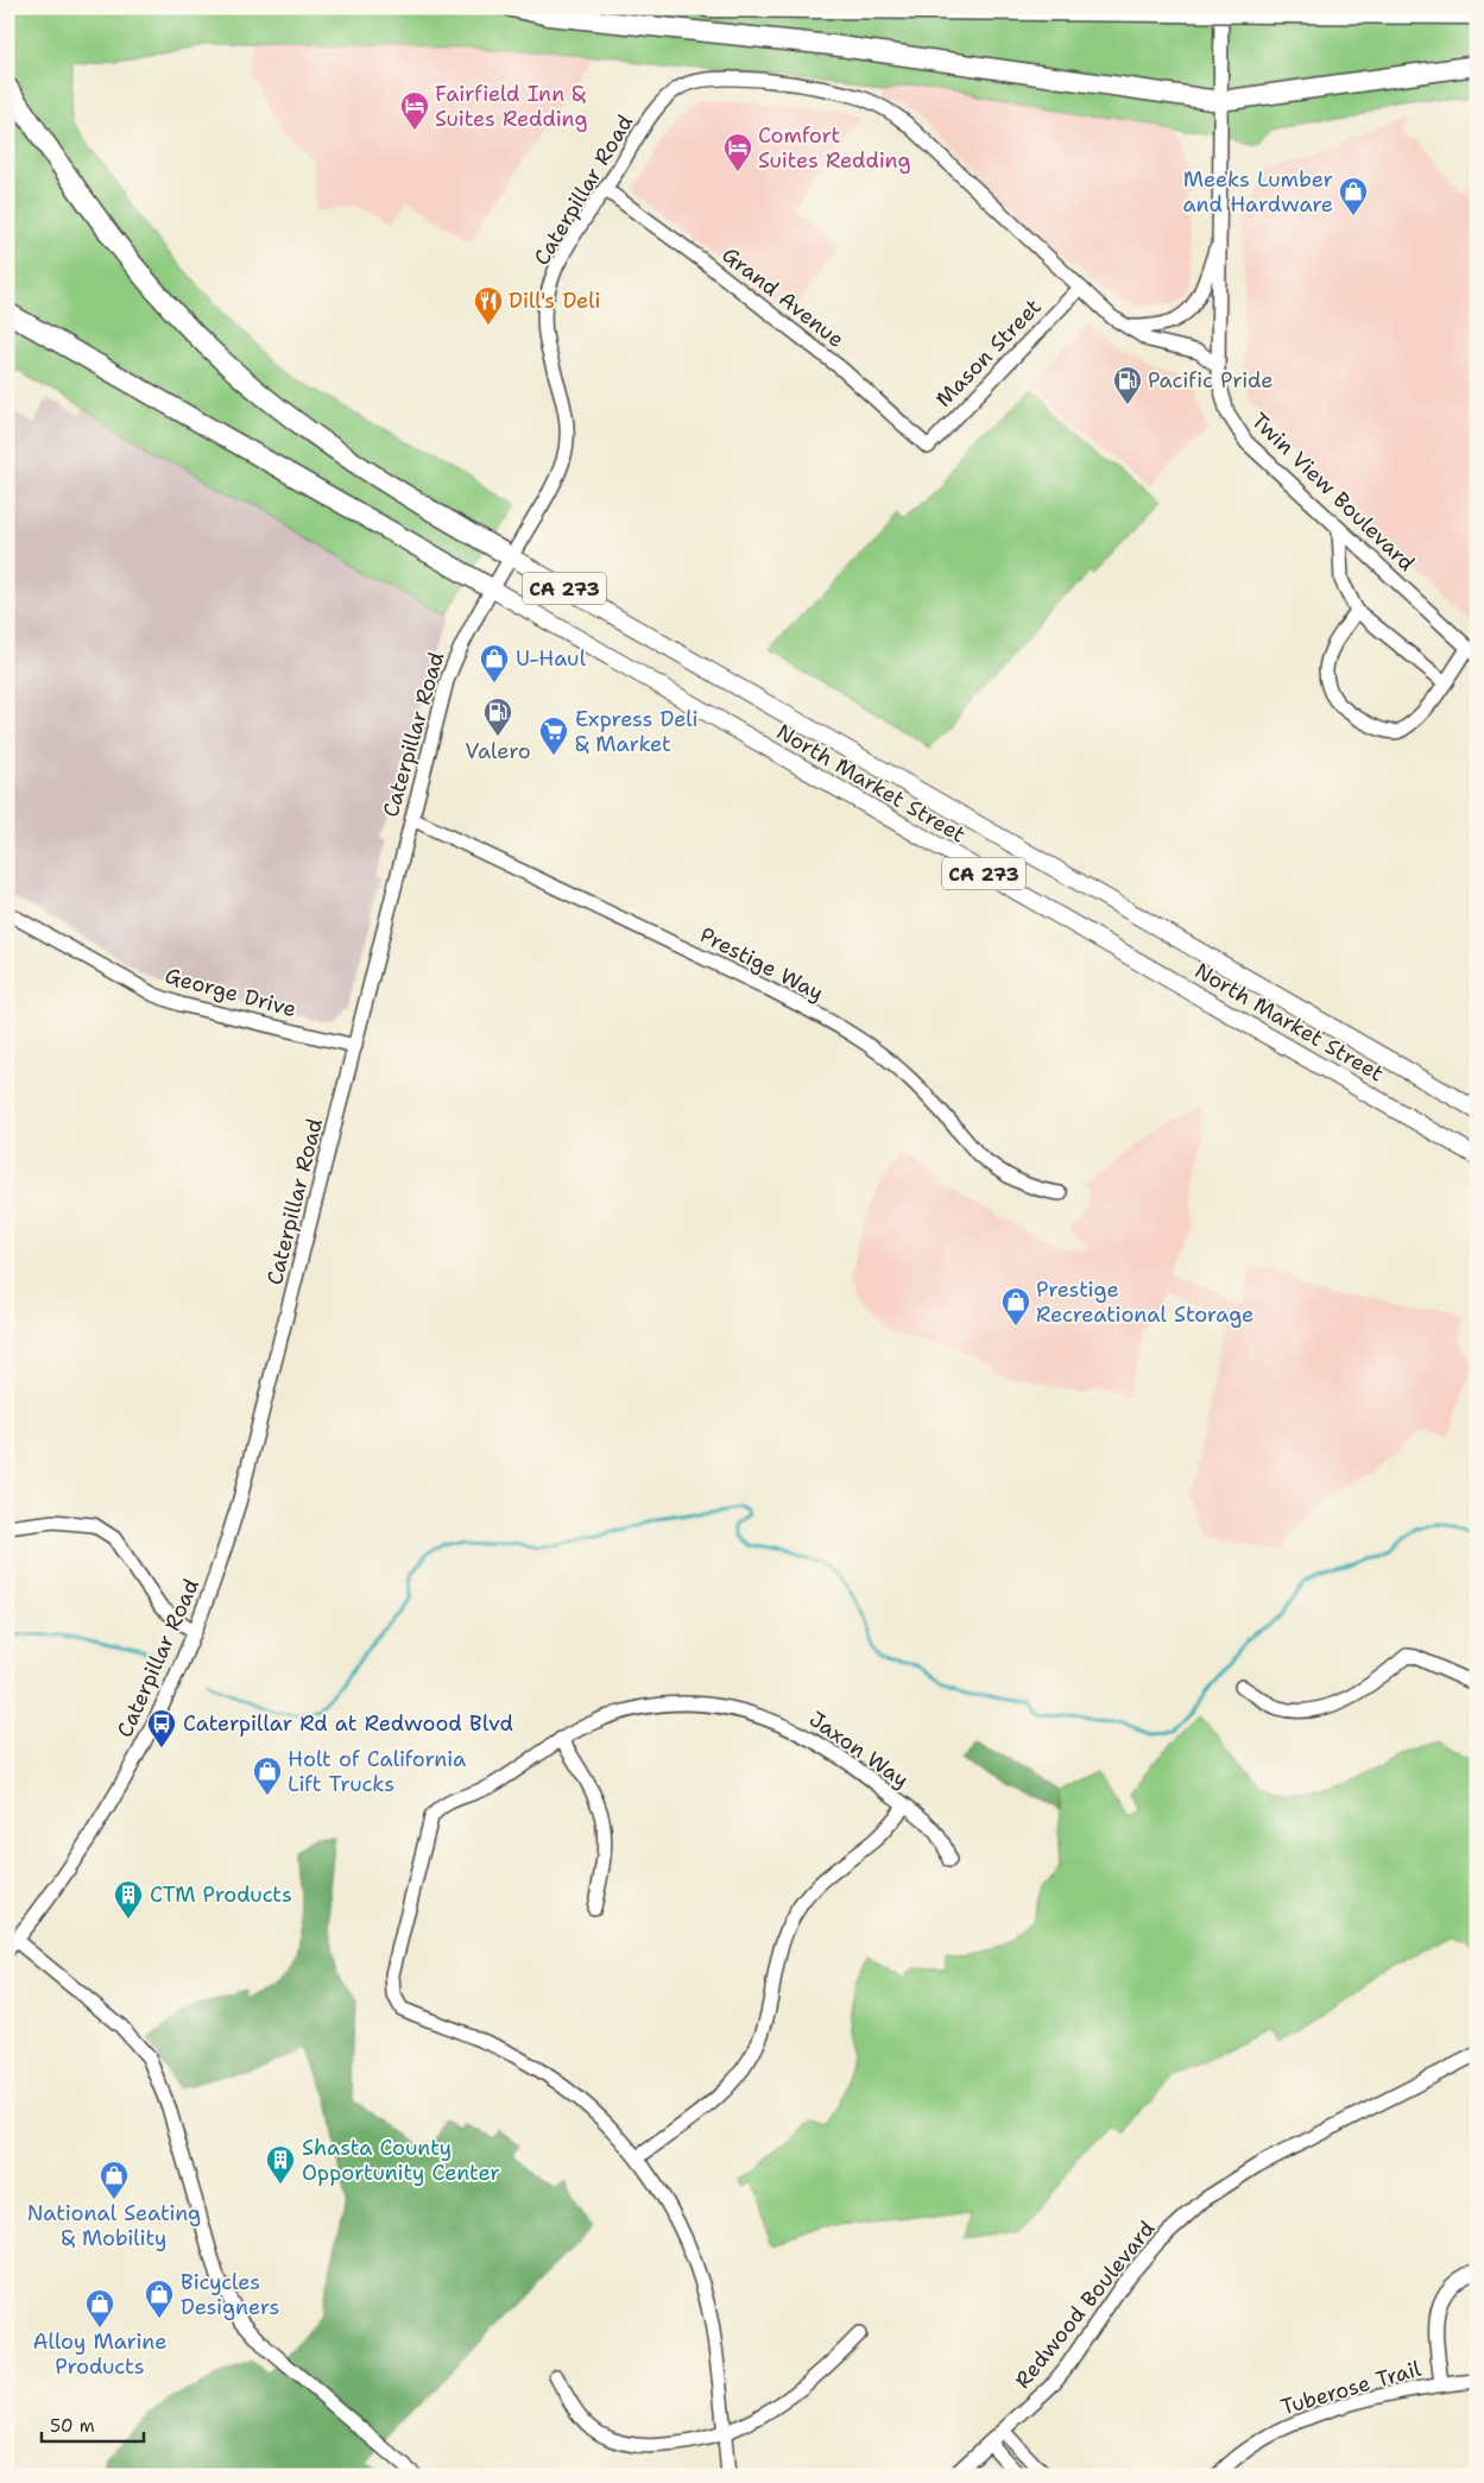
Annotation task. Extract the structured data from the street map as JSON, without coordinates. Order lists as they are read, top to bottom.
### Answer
{
  "streets": {
    "main road": ["CA 273", "North Market Street"],
    "street": [
      "Caterpillar Road",
      "Grand Avenue",
      "Mason Street",
      "Twin View Boulevard",
      "Prestige Way",
      "George Drive",
      "Jaxon Way",
      "Redwood Boulevard",
      "Tuberose Trail"
    ]
  },
  "crossings": [
    ["Caterpillar Road", "Grand Avenue"],
    ["Caterpillar Road", "Mason Street"],
    ["Caterpillar Road", "Twin View Boulevard"],
    ["Caterpillar Road", "North Market Street"],
    ["Caterpillar Road", "Prestige Way"],
    ["Caterpillar Road", "George Drive"],
    ["Grand Avenue", "Mason Street"]
  ],
  "places": {
    "hotel": ["Fairfield Inn & Suites Redding", "Comfort Suites Redding"],
    "shop": [
      "Meeks Lumber and Hardware",
      "U-Haul",
      "Prestige Recreational Storage",
      "Holt of California Lift Trucks",
      "National Seating & Mobility",
      "Bicycles Designers",
      "Alloy Marine Products"
    ],
    "restaurant": ["Dill's Deli"],
    "fuel station": ["Pacific Pride", "Valero"],
    "supermarket": ["Express Deli & Market"],
    "bus stop": ["Caterpillar Rd at Redwood Blvd"],
    "building": ["CTM Products", "Shasta County Opportunity Center"]
  },
  "scale_bar": "50 m"
}
